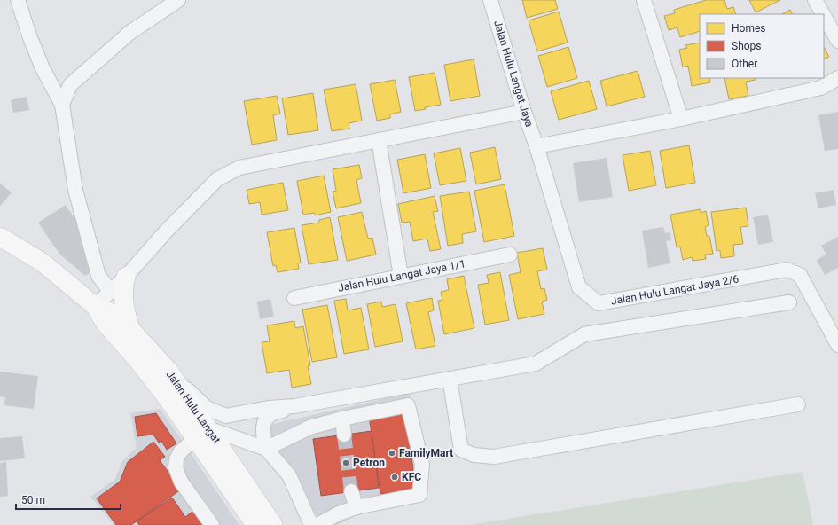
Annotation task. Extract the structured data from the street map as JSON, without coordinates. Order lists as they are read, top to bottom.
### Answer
{
  "streets": {
    "main road": ["Jalan Hulu Langat"],
    "street": ["Jalan Hulu Langat Jaya", "Jalan Hulu Langat Jaya 1/1", "Jalan Hulu Langat Jaya 2/6"]
  },
  "crossings": [
    ["Jalan Hulu Langat Jaya", "Jalan Hulu Langat Jaya 2/6"]
  ],
  "places": ["FamilyMart", "Petron", "KFC"],
  "legend": ["Homes", "Shops", "Other"],
  "scale_bar": "50 m"
}
